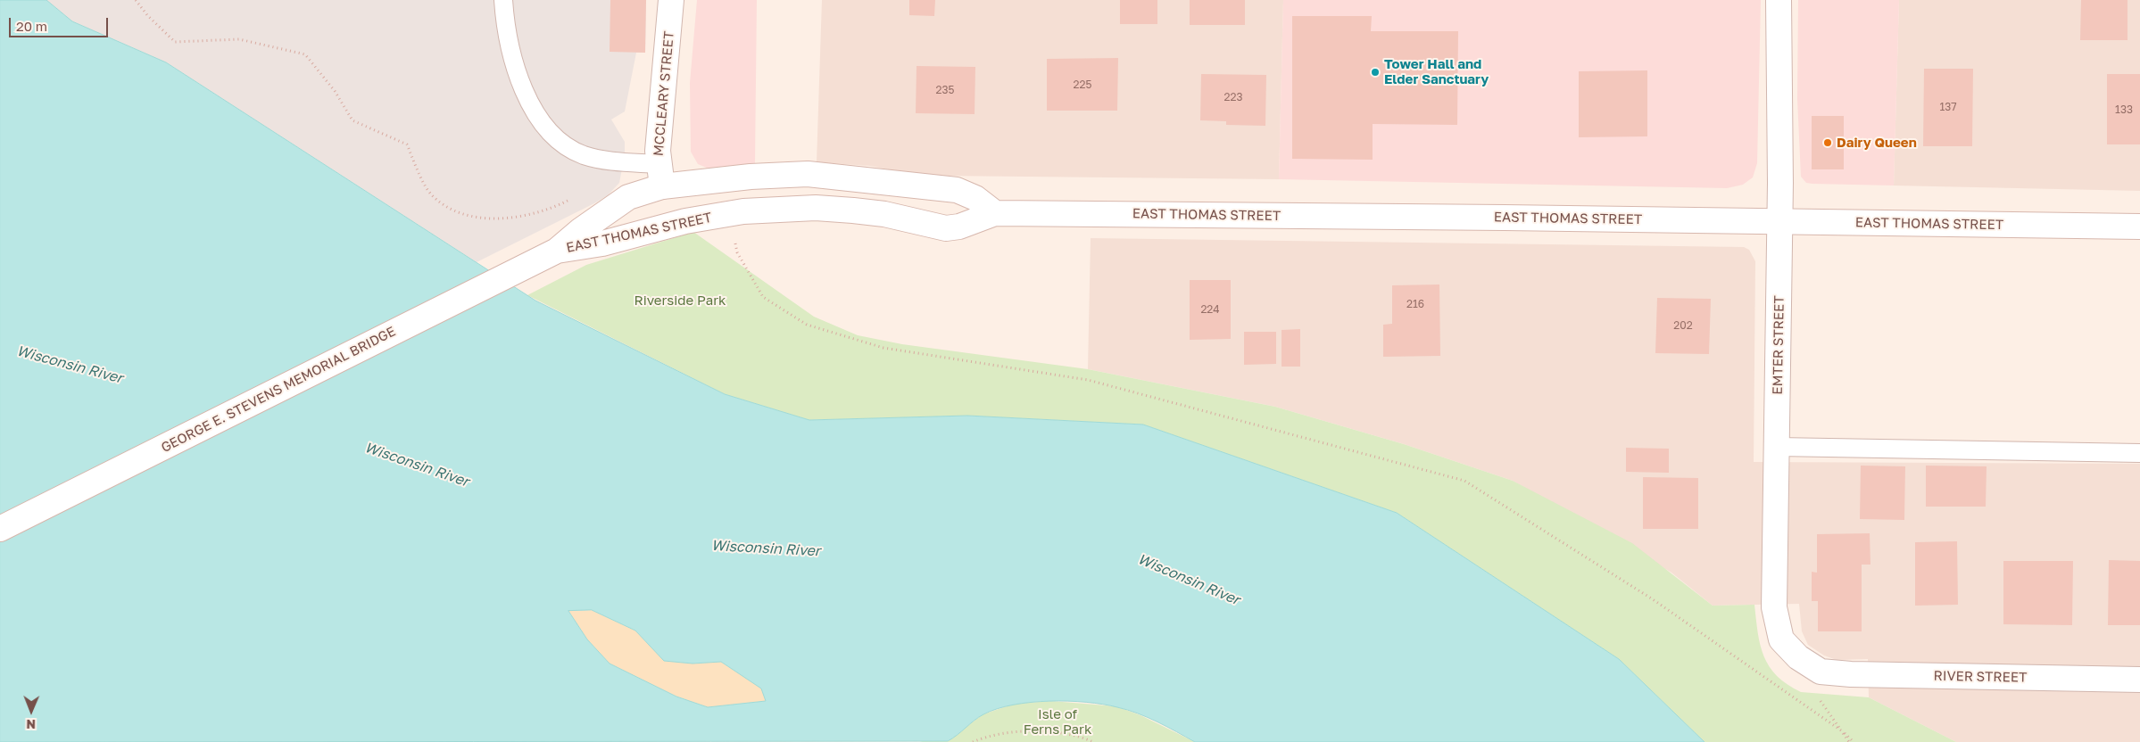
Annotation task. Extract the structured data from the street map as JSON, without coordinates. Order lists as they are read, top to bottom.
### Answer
{
  "streets": {
    "main road": [
      "MCCLEARY STREET",
      "EAST THOMAS STREET",
      "EMTER STREET",
      "GEORGE E. STEVENS MEMORIAL BRIDGE",
      "RIVER STREET"
    ]
  },
  "crossings": [
    ["MCCLEARY STREET", "EAST THOMAS STREET"],
    ["EAST THOMAS STREET", "EMTER STREET"],
    ["EAST THOMAS STREET", "GEORGE E. STEVENS MEMORIAL BRIDGE"],
    ["EMTER STREET", "RIVER STREET"]
  ],
  "water": ["Wisconsin River"],
  "parks": ["Riverside Park", "Isle of Ferns Park"],
  "places": ["Tower Hall and Elder Sanctuary", "Dairy Queen"],
  "house_numbers": [
    "225",
    "235",
    "223",
    "137",
    "133",
    "216",
    "224",
    "202"
  ],
  "scale_bar": "20 m",
  "north": "bottom"
}
